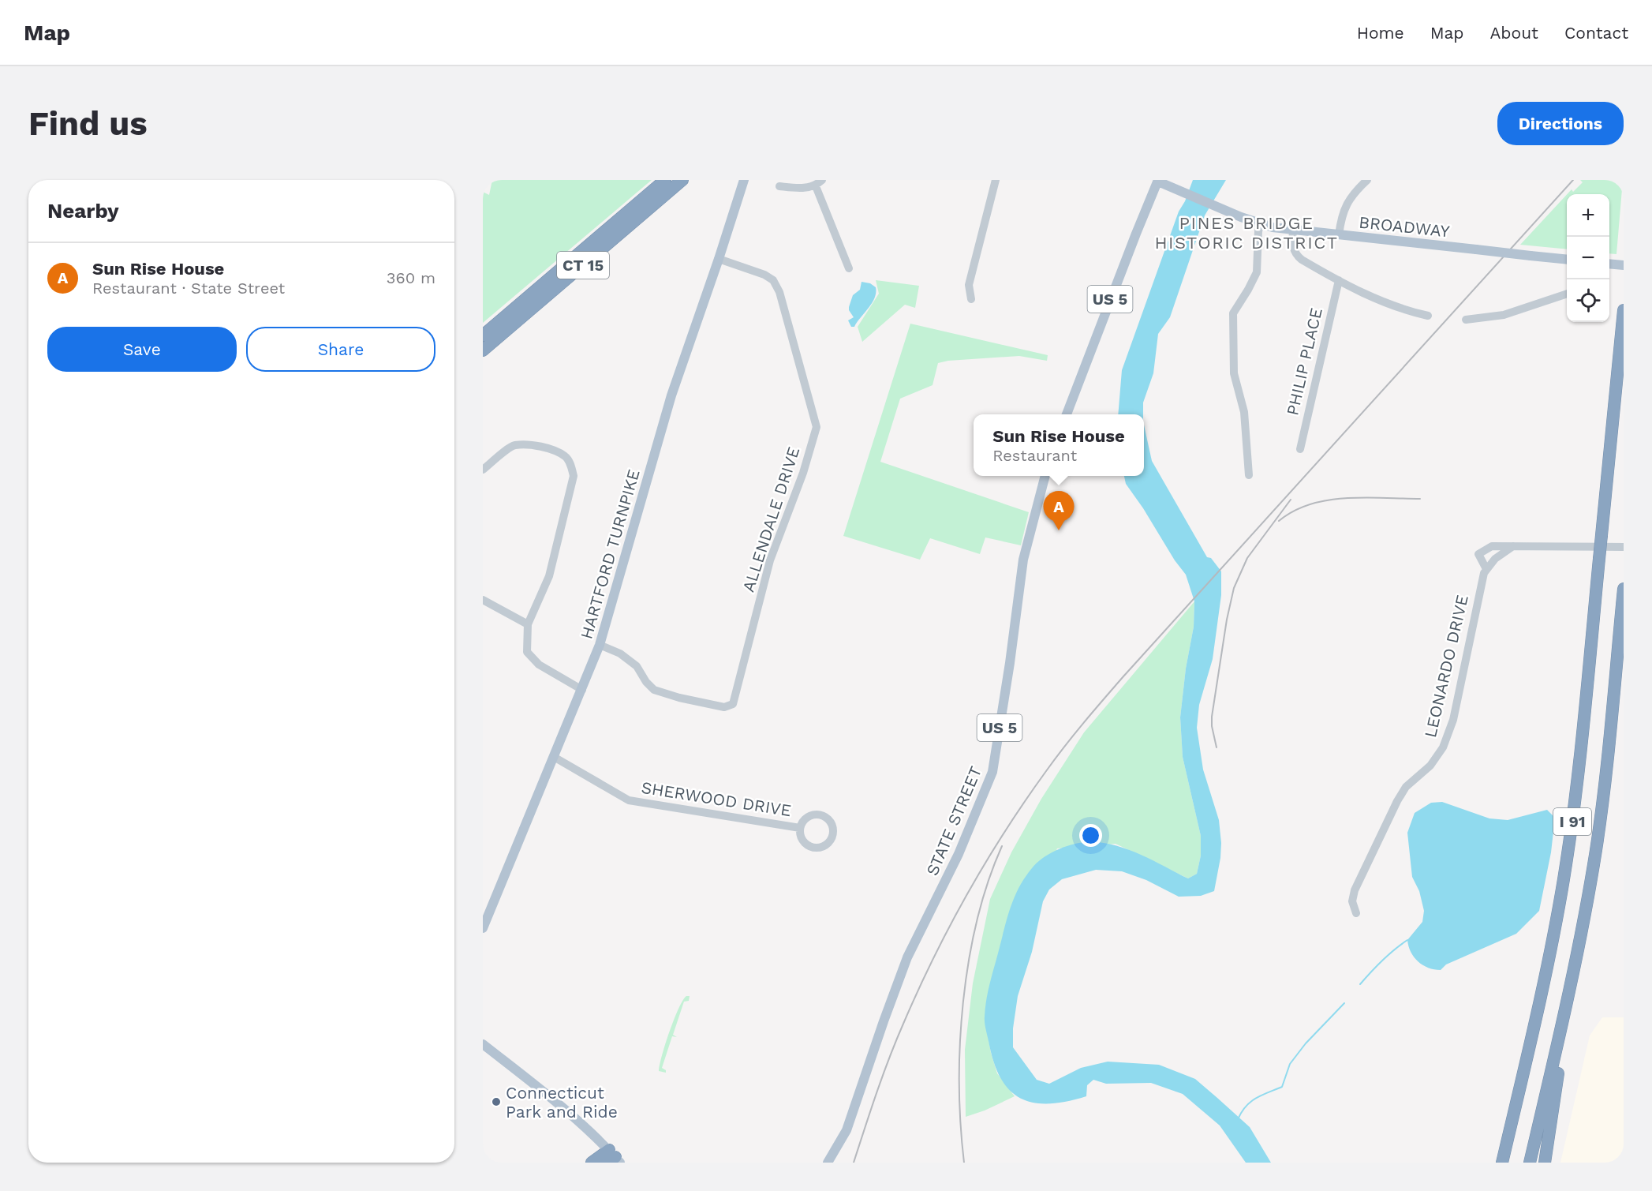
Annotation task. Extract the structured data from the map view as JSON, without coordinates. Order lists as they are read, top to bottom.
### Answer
{
  "streets": {
    "highway": ["CT 15", "I 91"],
    "main road": [
      "BROADWAY",
      "US 5",
      "HARTFORD TURNPIKE",
      "STATE STREET"
    ],
    "street": [
      "PHILIP PLACE",
      "ALLENDALE DRIVE",
      "LEONARDO DRIVE",
      "SHERWOOD DRIVE"
    ]
  },
  "crossings": [
    ["BROADWAY", "US 5"],
    ["ALLENDALE DRIVE", "HARTFORD TURNPIKE"],
    ["HARTFORD TURNPIKE", "SHERWOOD DRIVE"]
  ],
  "districts": ["PINES BRIDGE HISTORIC DISTRICT"],
  "places": ["Connecticut Park and Ride"],
  "page": {
    "header": "Map",
    "nav": [
      "Home",
      "Map",
      "About",
      "Contact"
    ],
    "buttons": [
      "Directions",
      ["Save", "Share"]
    ],
    "title": "Find us",
    "heading": "Nearby",
    "map_buttons": ["+", "−"],
    "list": [
      {
        "mark": "A",
        "name": "Sun Rise House",
        "note": "Restaurant · State Street",
        "value": "360 m"
      }
    ],
    "popup": ["Sun Rise House", "Restaurant"],
    "pins": "A"
  }
}
